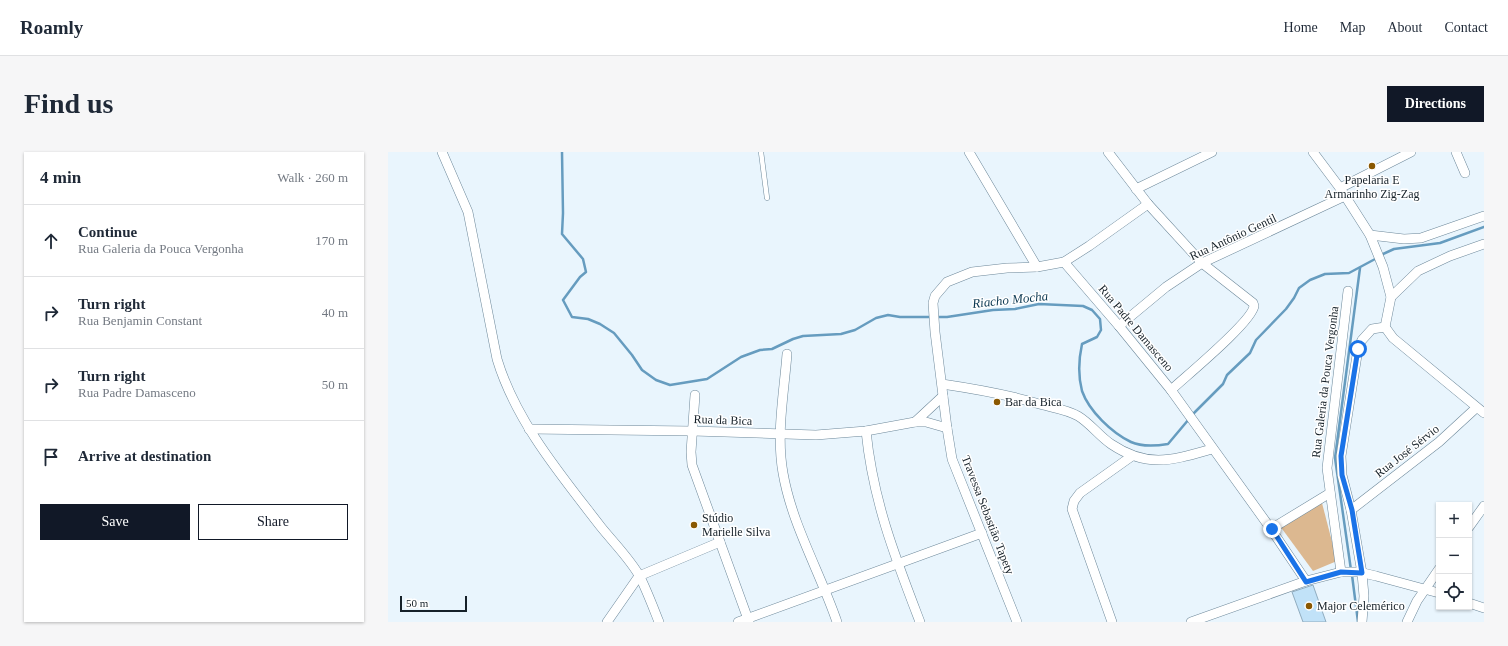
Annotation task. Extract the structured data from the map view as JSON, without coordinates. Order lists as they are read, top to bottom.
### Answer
{
  "streets": {
    "street": [
      "Rua Antônio Gentil",
      "Rua Padre Damasceno",
      "Rua Galeria da Pouca Vergonha",
      "Rua da Bica",
      "Rua José Sérvio",
      "Travessa Sebastião Tapety"
    ]
  },
  "crossings": [
    ["Rua Antônio Gentil", "Rua Padre Damasceno"],
    ["Rua Galeria da Pouca Vergonha", "Rua José Sérvio"],
    ["Rua da Bica", "Travessa Sebastião Tapety"]
  ],
  "water": ["Riacho Mocha"],
  "places": [
    "Papelaria E Armarinho Zig-Zag",
    "Bar da Bica",
    "Stúdio Marielle Silva",
    "Major Celemérico"
  ],
  "scale_bar": "50 m",
  "page": {
    "header": "Roamly",
    "nav": [
      "Home",
      "Map",
      "About",
      "Contact"
    ],
    "buttons": [
      "Directions",
      ["Save", "Share"]
    ],
    "title": "Find us",
    "heading": ["4 min", "Walk · 260 m"],
    "list": [
      ["Continue", "Rua Galeria da Pouca Vergonha", "170 m"],
      ["Turn right", "Rua Benjamin Constant", "40 m"],
      ["Turn right", "Rua Padre Damasceno", "50 m"],
      "Arrive at destination"
    ],
    "map_buttons": ["+", "−"],
    "scale": "50 m"
  }
}
